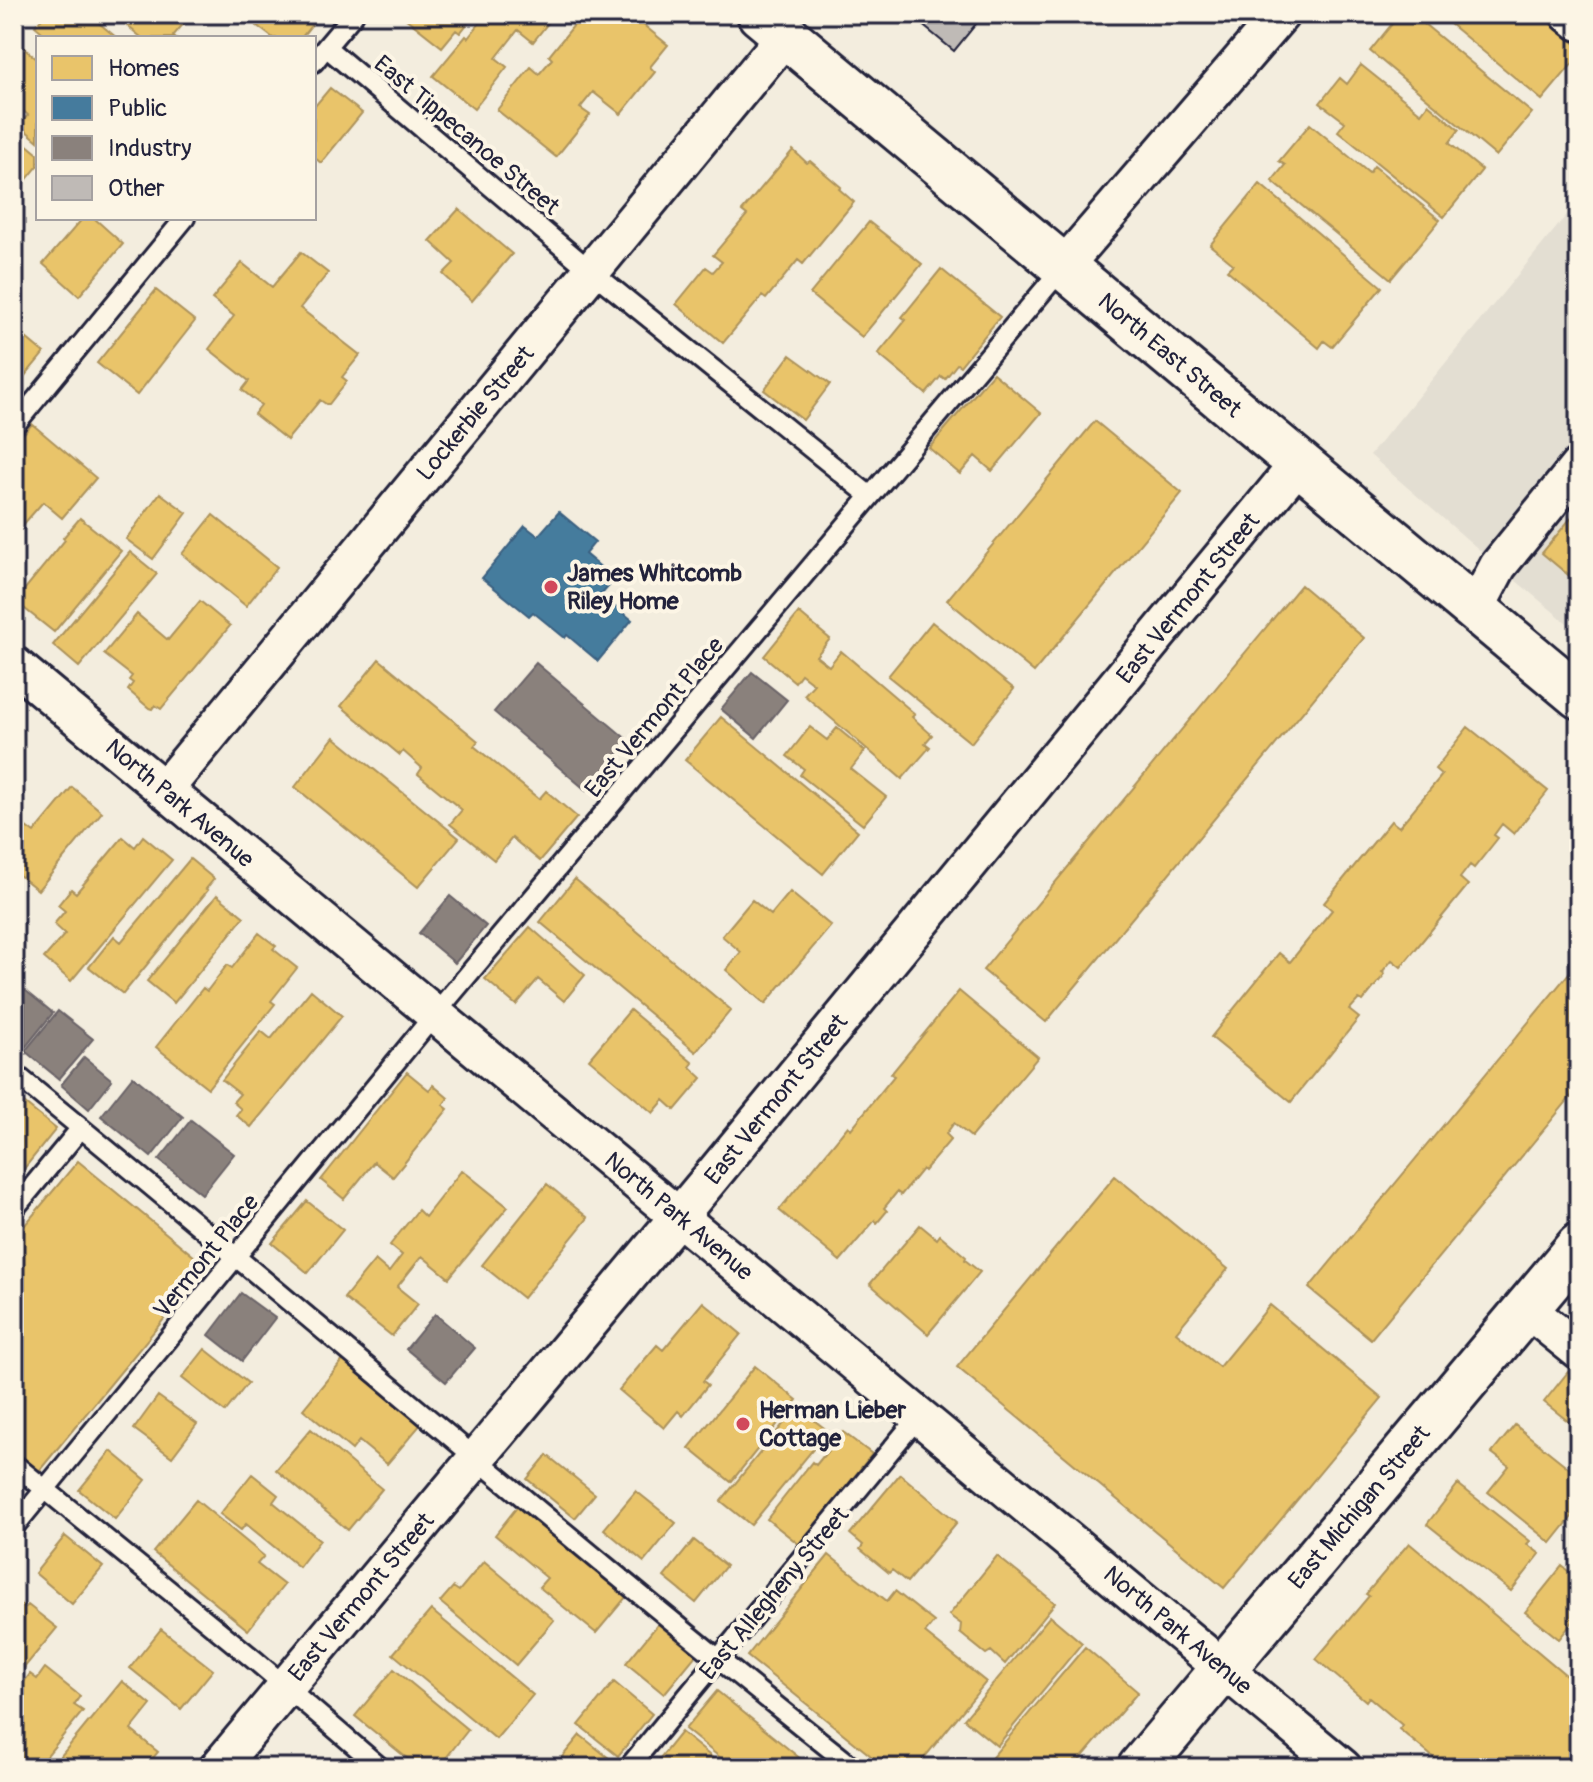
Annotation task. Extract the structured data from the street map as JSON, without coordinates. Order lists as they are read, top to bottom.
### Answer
{
  "streets": {
    "main road": ["North East Street", "East Michigan Street"],
    "street": ["Lockerbie Street", "East Vermont Street", "North Park Avenue"],
    "lane": [
      "East Tippecanoe Street",
      "East Vermont Place",
      "Vermont Place",
      "East Allegheny Street"
    ]
  },
  "crossings": [
    ["East Tippecanoe Street", "Lockerbie Street"],
    ["East Tippecanoe Street", "East Vermont Place"],
    ["North East Street", "Lockerbie Street"],
    ["North East Street", "East Vermont Street"],
    ["North East Street", "East Vermont Place"],
    ["Lockerbie Street", "North Park Avenue"],
    ["East Vermont Street", "North Park Avenue"],
    ["East Vermont Place", "North Park Avenue"],
    ["East Vermont Place", "Vermont Place"],
    ["North Park Avenue", "Vermont Place"],
    ["North Park Avenue", "East Michigan Street"],
    ["North Park Avenue", "East Allegheny Street"]
  ],
  "places": ["James Whitcomb Riley Home", "Herman Lieber Cottage"],
  "legend": [
    "Homes",
    "Public",
    "Industry",
    "Other"
  ]
}
